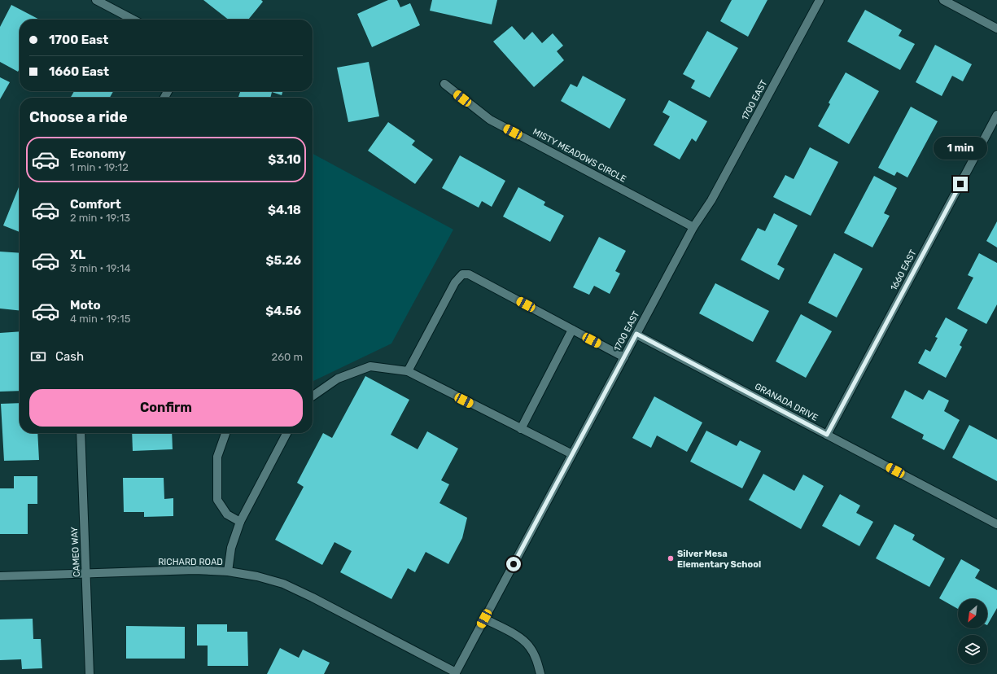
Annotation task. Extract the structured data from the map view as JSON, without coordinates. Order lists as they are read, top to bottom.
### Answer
{
  "streets": {
    "street": [
      "1700 EAST",
      "MISTY MEADOWS CIRCLE",
      "1660 EAST",
      "GRANADA DRIVE",
      "CAMEO WAY",
      "RICHARD ROAD"
    ]
  },
  "crossings": [
    ["1700 EAST", "MISTY MEADOWS CIRCLE"],
    ["1700 EAST", "GRANADA DRIVE"],
    ["1700 EAST", "RICHARD ROAD"],
    ["1660 EAST", "GRANADA DRIVE"],
    ["CAMEO WAY", "RICHARD ROAD"]
  ],
  "places": ["Silver Mesa Elementary School"],
  "north": "bottom left",
  "page": {
    "banner": ["1700 East", "1660 East"],
    "heading": "Choose a ride",
    "bubble": "1 min",
    "list": [
      {
        "name": "Economy",
        "note": "1 min · 19:12",
        "value": "$3.10"
      },
      {
        "name": "Comfort",
        "note": "2 min · 19:13",
        "value": "$4.18"
      },
      {
        "name": "XL",
        "note": "3 min · 19:14",
        "value": "$5.26"
      },
      {
        "name": "Moto",
        "note": "4 min · 19:15",
        "value": "$4.56"
      }
    ],
    "pay": ["Cash", "260 m"],
    "buttons": "Confirm"
  }
}
